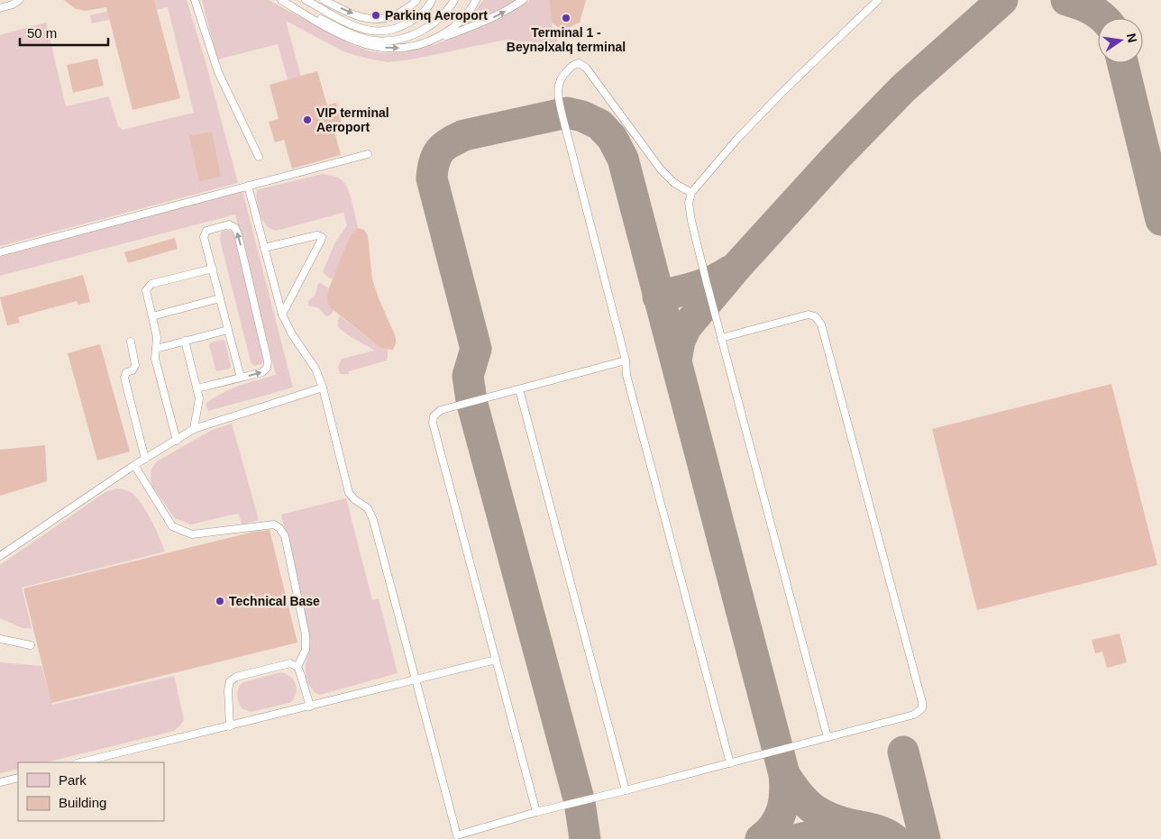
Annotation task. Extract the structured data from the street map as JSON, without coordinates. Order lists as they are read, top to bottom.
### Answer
{
  "places": [
    "Parkinq Aeroport",
    "Terminal 1 - Beynəlxalq terminal",
    "VIP terminal Aeroport",
    "Technical Base"
  ],
  "legend": ["Park", "Building"],
  "scale_bar": "50 m",
  "north": "right"
}
